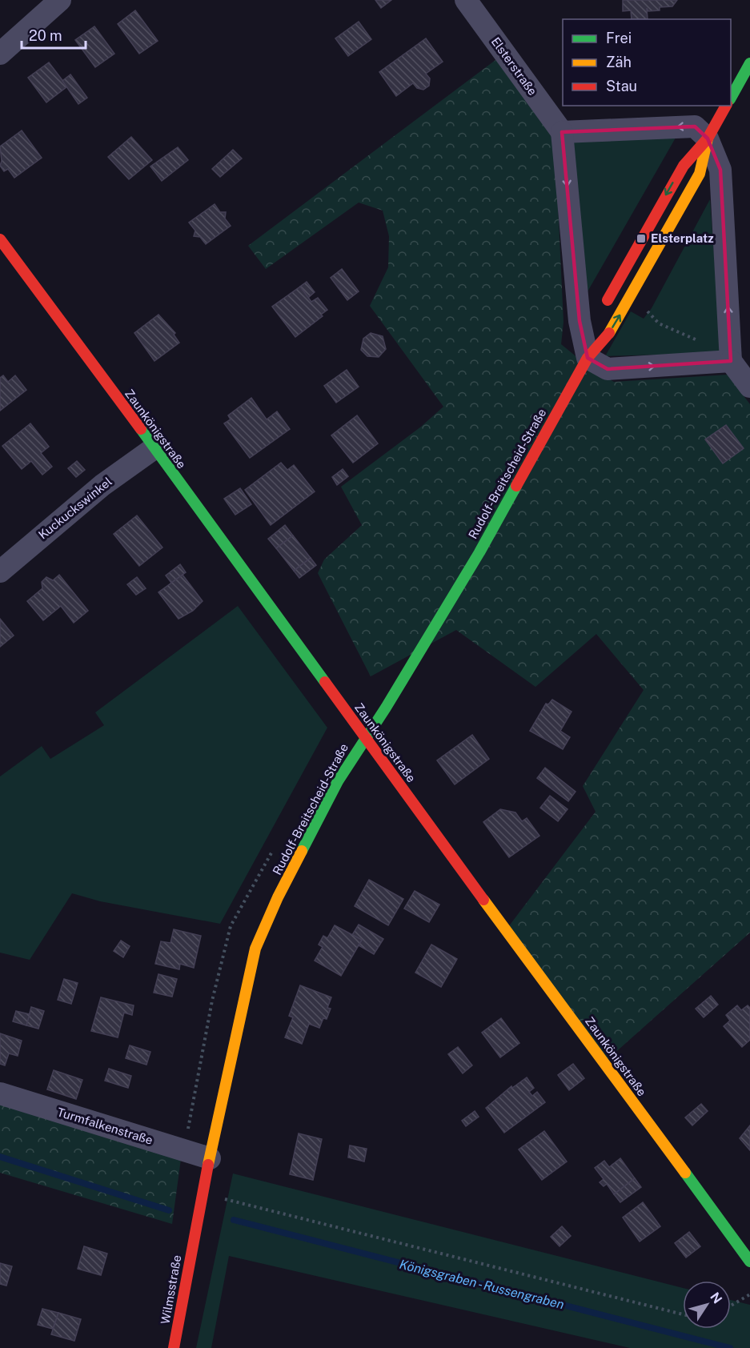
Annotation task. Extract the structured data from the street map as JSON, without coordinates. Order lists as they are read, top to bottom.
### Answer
{
  "streets": {
    "street": [
      "Elsterstraße",
      "Zaunkönigstraße",
      "Rudolf-Breitscheid-Straße",
      "Kuckuckswinkel",
      "Turmfalkenstraße",
      "Wilmsstraße"
    ]
  },
  "crossings": [
    ["Zaunkönigstraße", "Rudolf-Breitscheid-Straße"],
    ["Zaunkönigstraße", "Kuckuckswinkel"],
    ["Rudolf-Breitscheid-Straße", "Turmfalkenstraße"],
    ["Rudolf-Breitscheid-Straße", "Wilmsstraße"]
  ],
  "water": ["Königsgraben - Russengraben"],
  "places": {
    "transit": ["Elsterplatz"]
  },
  "legend": ["Frei", "Zäh", "Stau"],
  "scale_bar": "20 m",
  "north": "top right"
}
